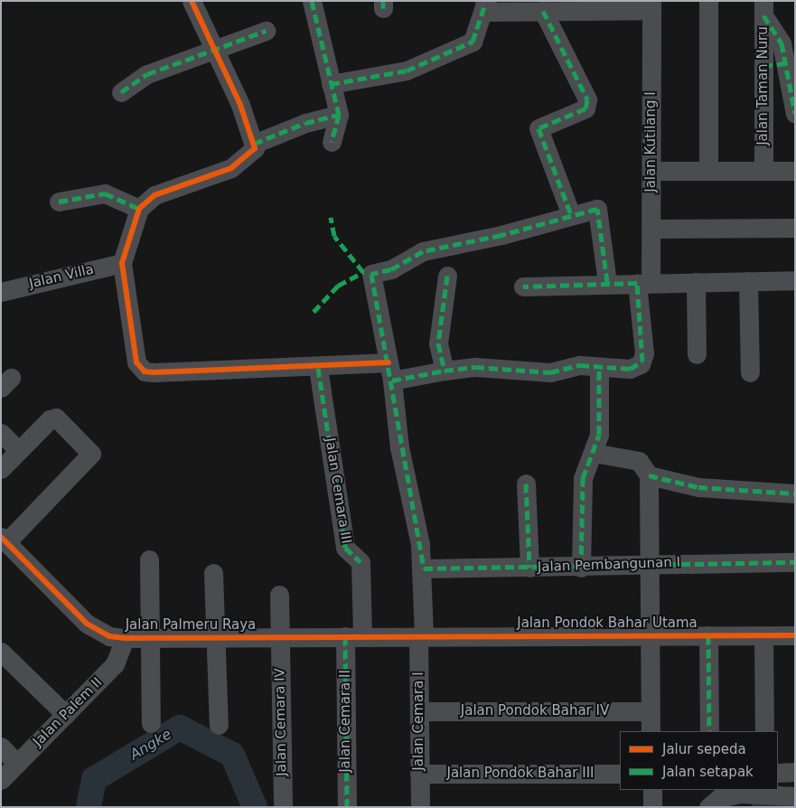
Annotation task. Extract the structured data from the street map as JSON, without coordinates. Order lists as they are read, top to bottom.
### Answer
{
  "streets": {
    "street": [
      "Jalan Taman Nuru",
      "Jalan Kutilang I",
      "Jalan Villa",
      "Jalan Cemara III",
      "Jalan Pembangunan I",
      "Jalan Pondok Bahar Utama",
      "Jalan Palmeru Raya",
      "Jalan Pondok Bahar IV",
      "Jalan Palem II",
      "Jalan Cemara II",
      "Jalan Cemara I",
      "Jalan Cemara IV",
      "Jalan Pondok Bahar III"
    ]
  },
  "crossings": [
    ["Jalan Cemara III", "Jalan Palmeru Raya"],
    ["Jalan Cemara III", "Jalan Cemara II"],
    ["Jalan Pembangunan I", "Jalan Cemara I"],
    ["Jalan Pondok Bahar Utama", "Jalan Palmeru Raya"],
    ["Jalan Pondok Bahar Utama", "Jalan Cemara I"],
    ["Jalan Palmeru Raya", "Jalan Palem II"],
    ["Jalan Palmeru Raya", "Jalan Cemara II"],
    ["Jalan Palmeru Raya", "Jalan Cemara I"],
    ["Jalan Palmeru Raya", "Jalan Cemara IV"],
    ["Jalan Pondok Bahar IV", "Jalan Cemara I"],
    ["Jalan Cemara I", "Jalan Pondok Bahar III"]
  ],
  "water": ["Angke"],
  "legend": ["Jalur sepeda", "Jalan setapak"]
}
